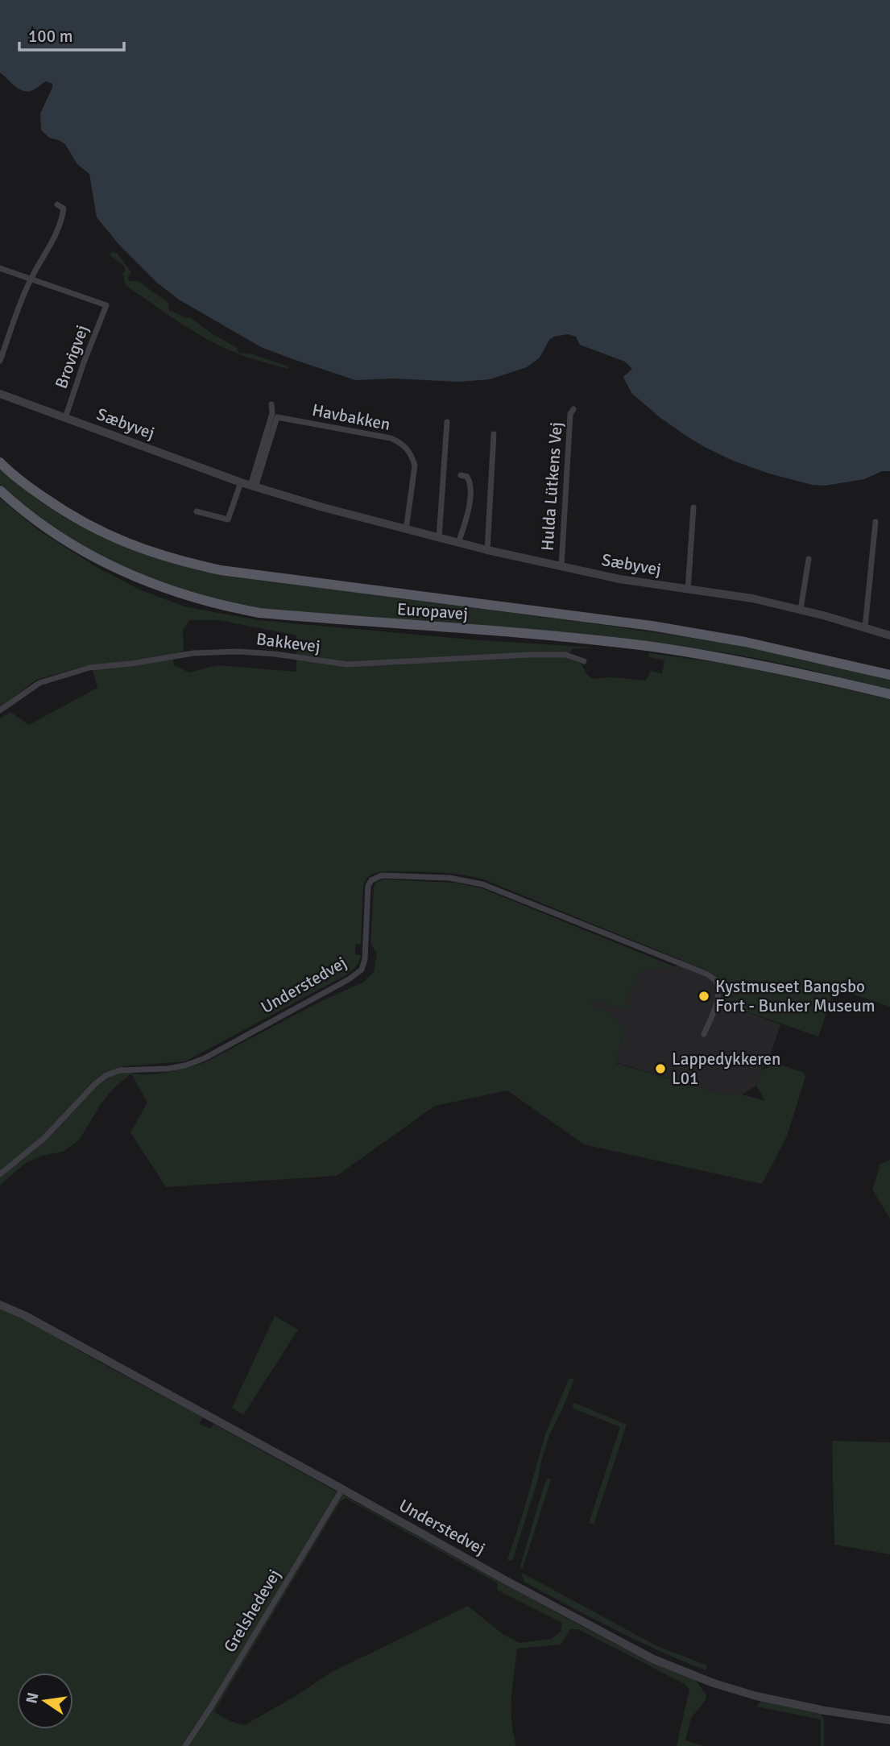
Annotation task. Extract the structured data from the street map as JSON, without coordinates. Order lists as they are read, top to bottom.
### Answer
{
  "streets": {
    "main road": ["Europavej"],
    "street": [
      "Brovigvej",
      "Havbakken",
      "Sæbyvej",
      "Hulda Lütkens Vej",
      "Bakkevej",
      "Understedvej",
      "Grelshedevej"
    ]
  },
  "crossings": [
    ["Brovigvej", "Sæbyvej"],
    ["Havbakken", "Sæbyvej"],
    ["Sæbyvej", "Hulda Lütkens Vej"],
    ["Understedvej", "Grelshedevej"]
  ],
  "places": ["Kystmuseet Bangsbo Fort - Bunker Museum", "Lappedykkeren L01"],
  "scale_bar": "100 m",
  "north": "left"
}
